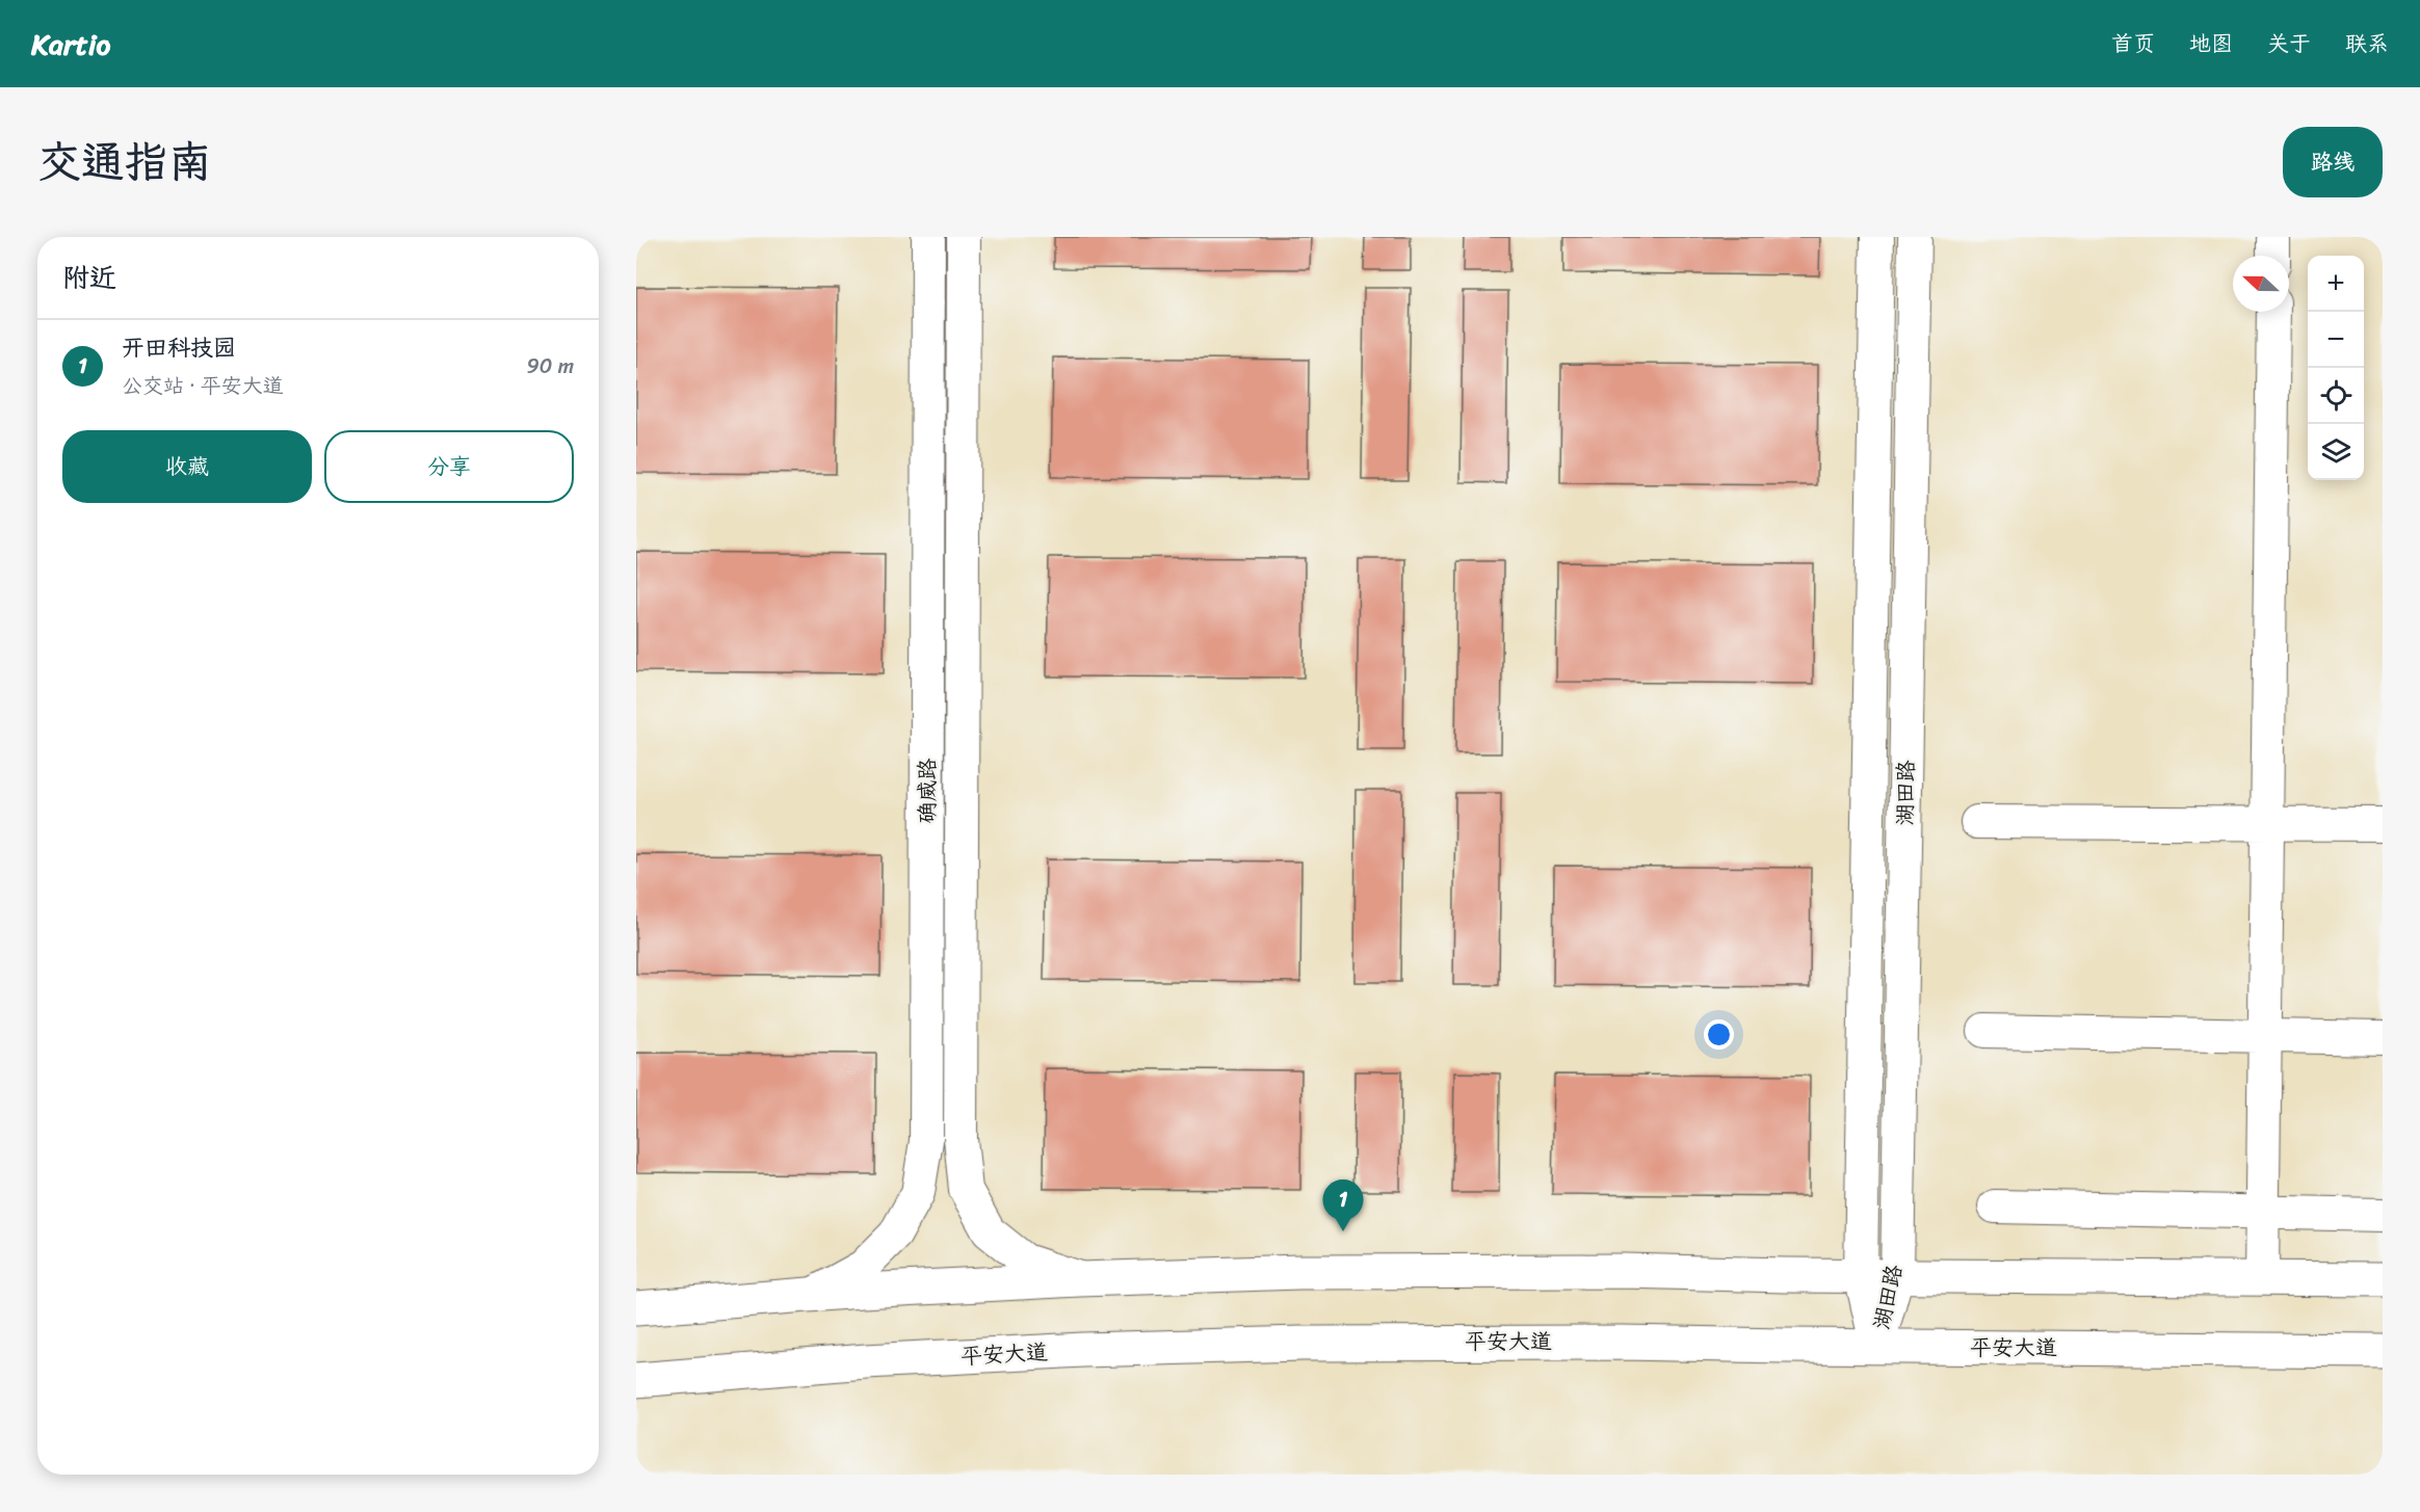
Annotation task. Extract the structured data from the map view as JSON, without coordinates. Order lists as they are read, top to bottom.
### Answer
{
  "streets": {
    "main road": ["平安大道"],
    "street": ["确威路", "湖田路"]
  },
  "crossings": [
    ["湖田路", "平安大道"]
  ],
  "north": "left",
  "page": {
    "header": "Kartio",
    "nav": [
      "首页",
      "地图",
      "关于",
      "联系"
    ],
    "title": "交通指南",
    "buttons": [
      "路线",
      ["收藏", "分享"]
    ],
    "heading": "附近",
    "map_buttons": ["+", "−"],
    "list": [
      {
        "mark": "1",
        "name": "开田科技园",
        "note": "公交站 · 平安大道",
        "value": "90 m"
      }
    ],
    "pins": "1"
  }
}
